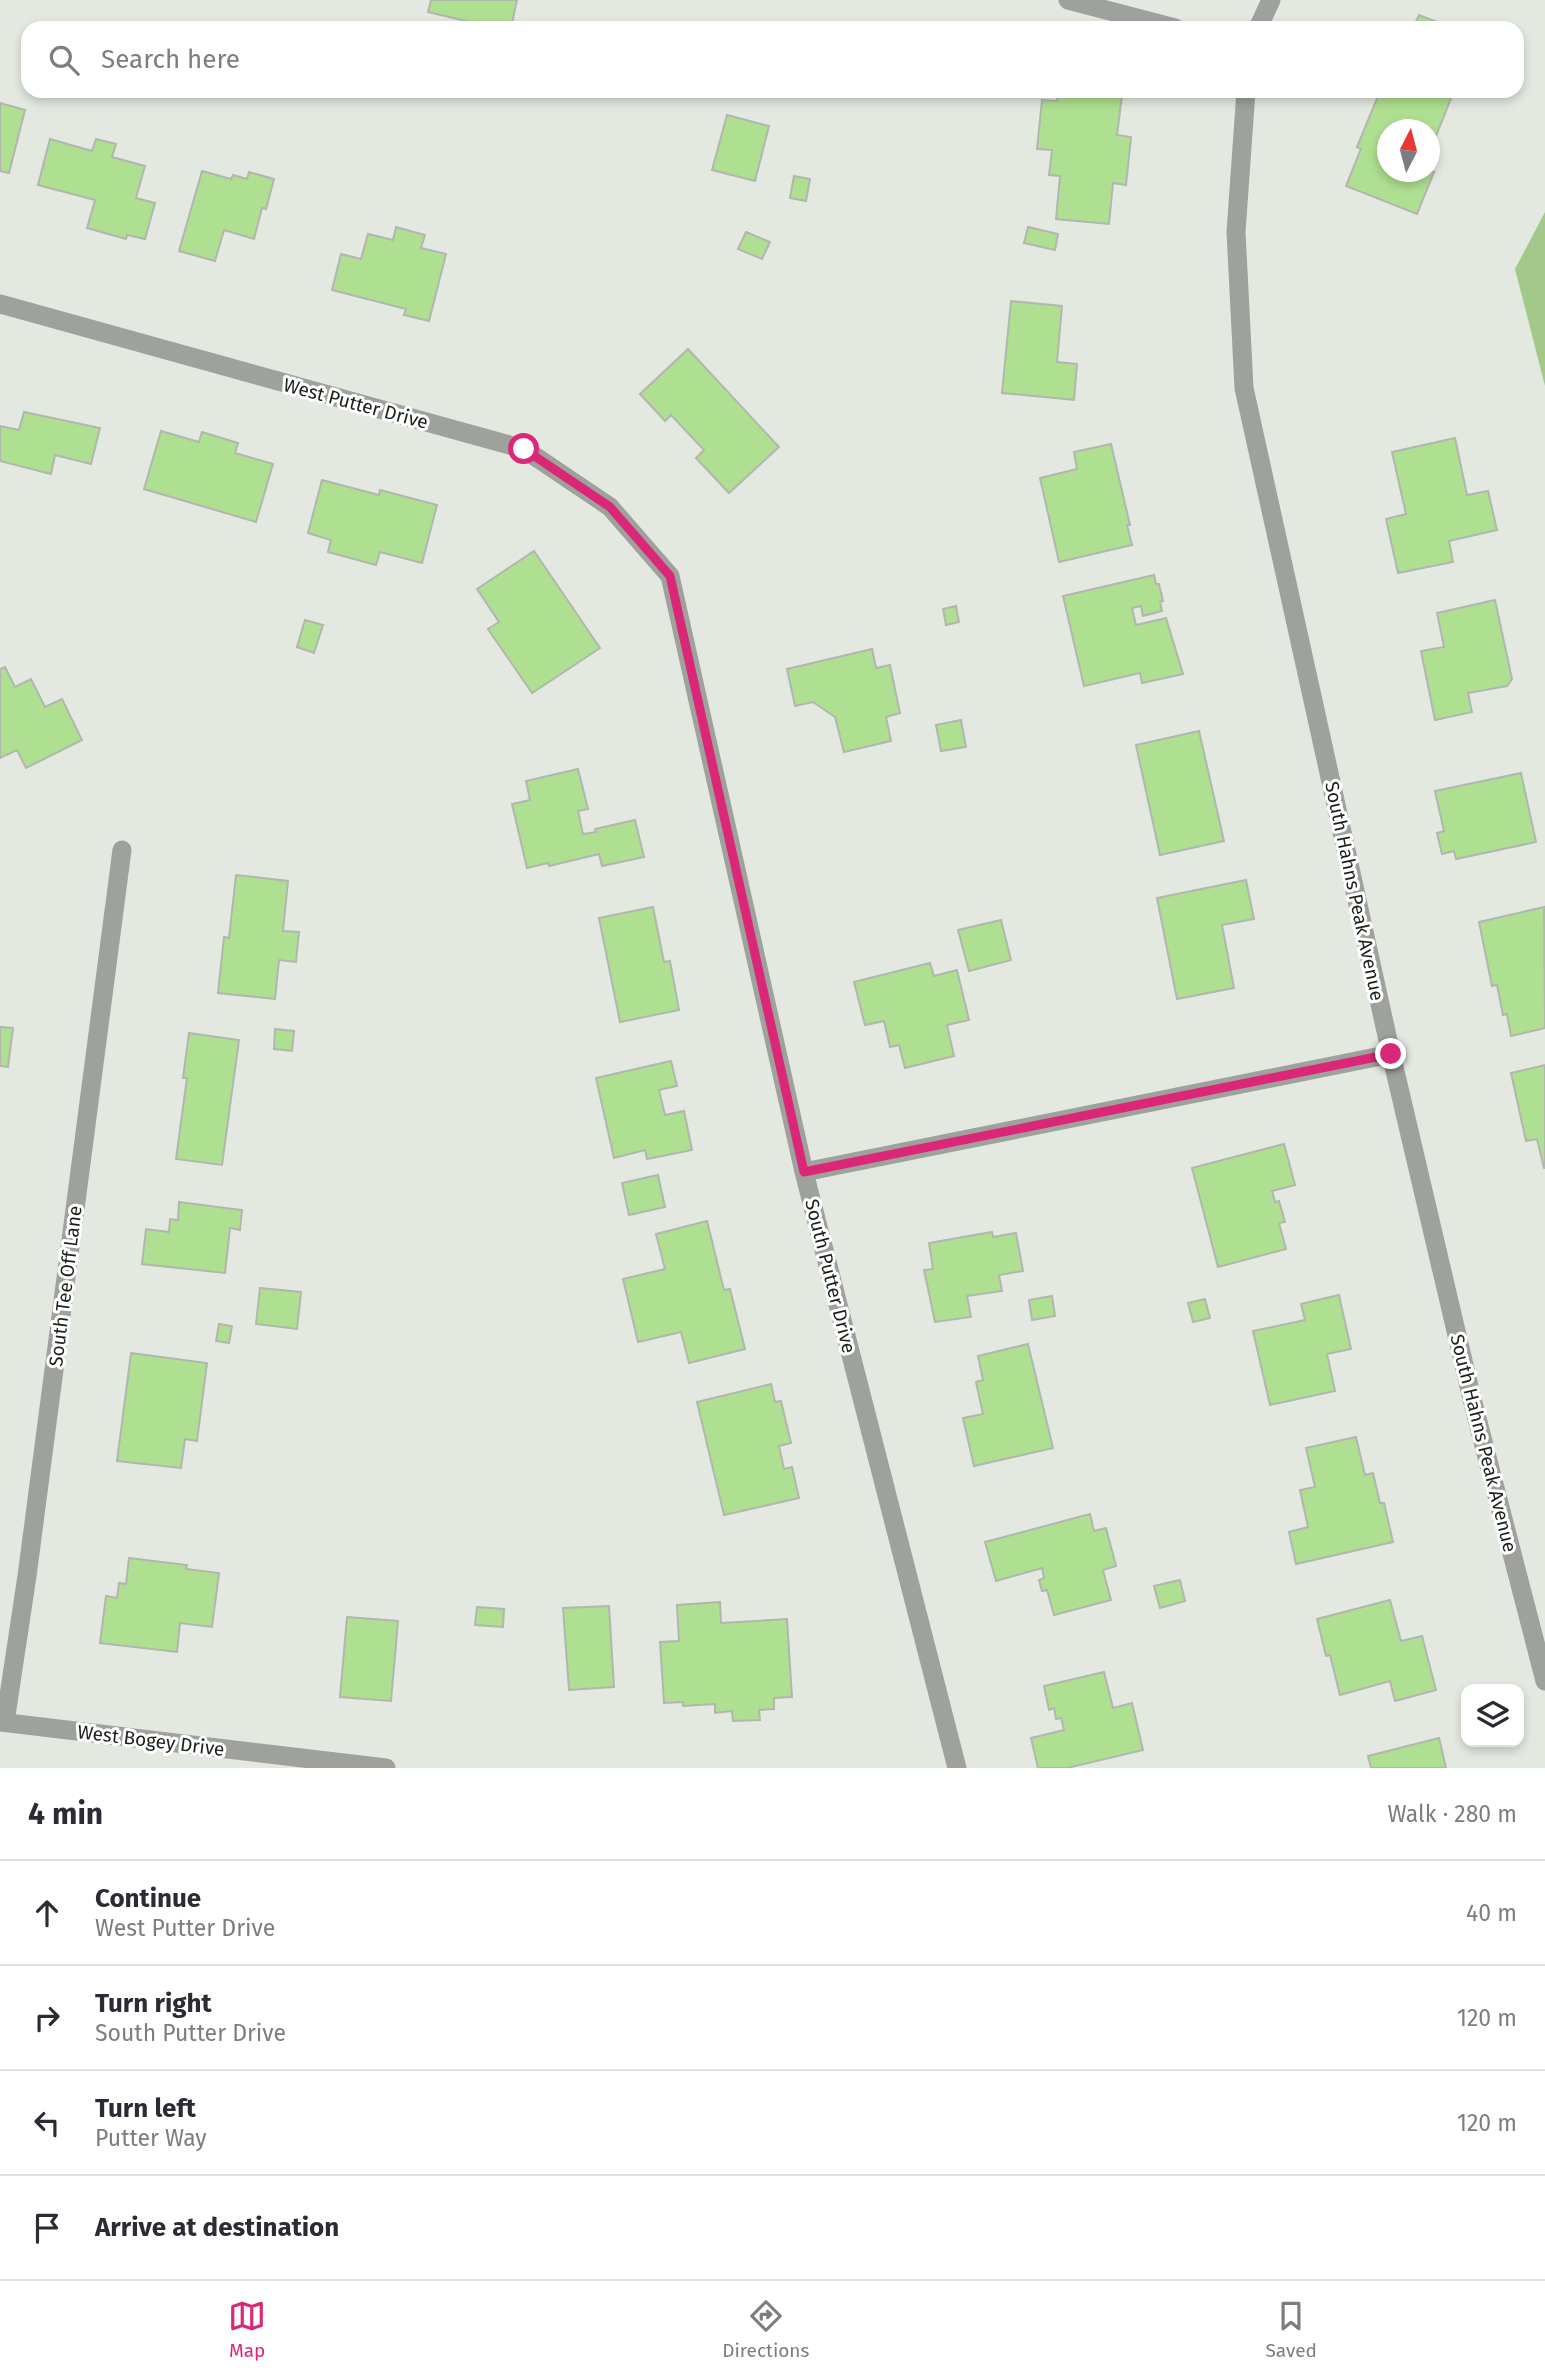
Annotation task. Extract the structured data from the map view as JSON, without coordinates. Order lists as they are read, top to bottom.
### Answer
{
  "streets": {
    "street": [
      "West Putter Drive",
      "South Hahns Peak Avenue",
      "South Putter Drive",
      "South Tee Off Lane",
      "West Bogey Drive"
    ]
  },
  "crossings": [
    ["West Putter Drive", "South Putter Drive"],
    ["South Tee Off Lane", "West Bogey Drive"]
  ],
  "north": "top",
  "page": {
    "search": "Search here",
    "heading": ["4 min", "Walk · 280 m"],
    "list": [
      ["Continue", "West Putter Drive", "40 m"],
      ["Turn right", "South Putter Drive", "120 m"],
      ["Turn left", "Putter Way", "120 m"],
      "Arrive at destination"
    ],
    "nav": ["Map", "Directions", "Saved"]
  }
}
